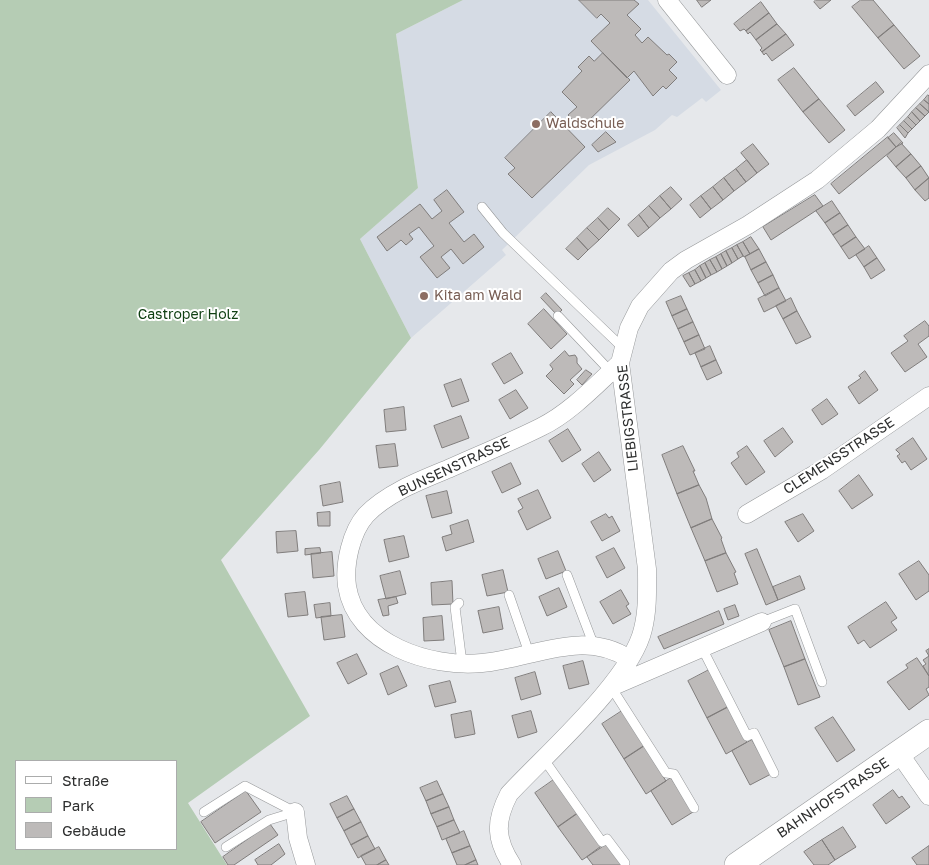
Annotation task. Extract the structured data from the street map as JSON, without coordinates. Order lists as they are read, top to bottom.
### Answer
{
  "streets": {
    "main road": ["BAHNHOFSTRASSE"],
    "street": ["LIEBIGSTRASSE", "CLEMENSSTRASSE", "BUNSENSTRASSE"]
  },
  "crossings": [
    ["LIEBIGSTRASSE", "BUNSENSTRASSE"]
  ],
  "parks": ["Castroper Holz"],
  "places": ["Waldschule", "Kita am Wald"],
  "legend": ["Straße", "Park", "Gebäude"]
}
